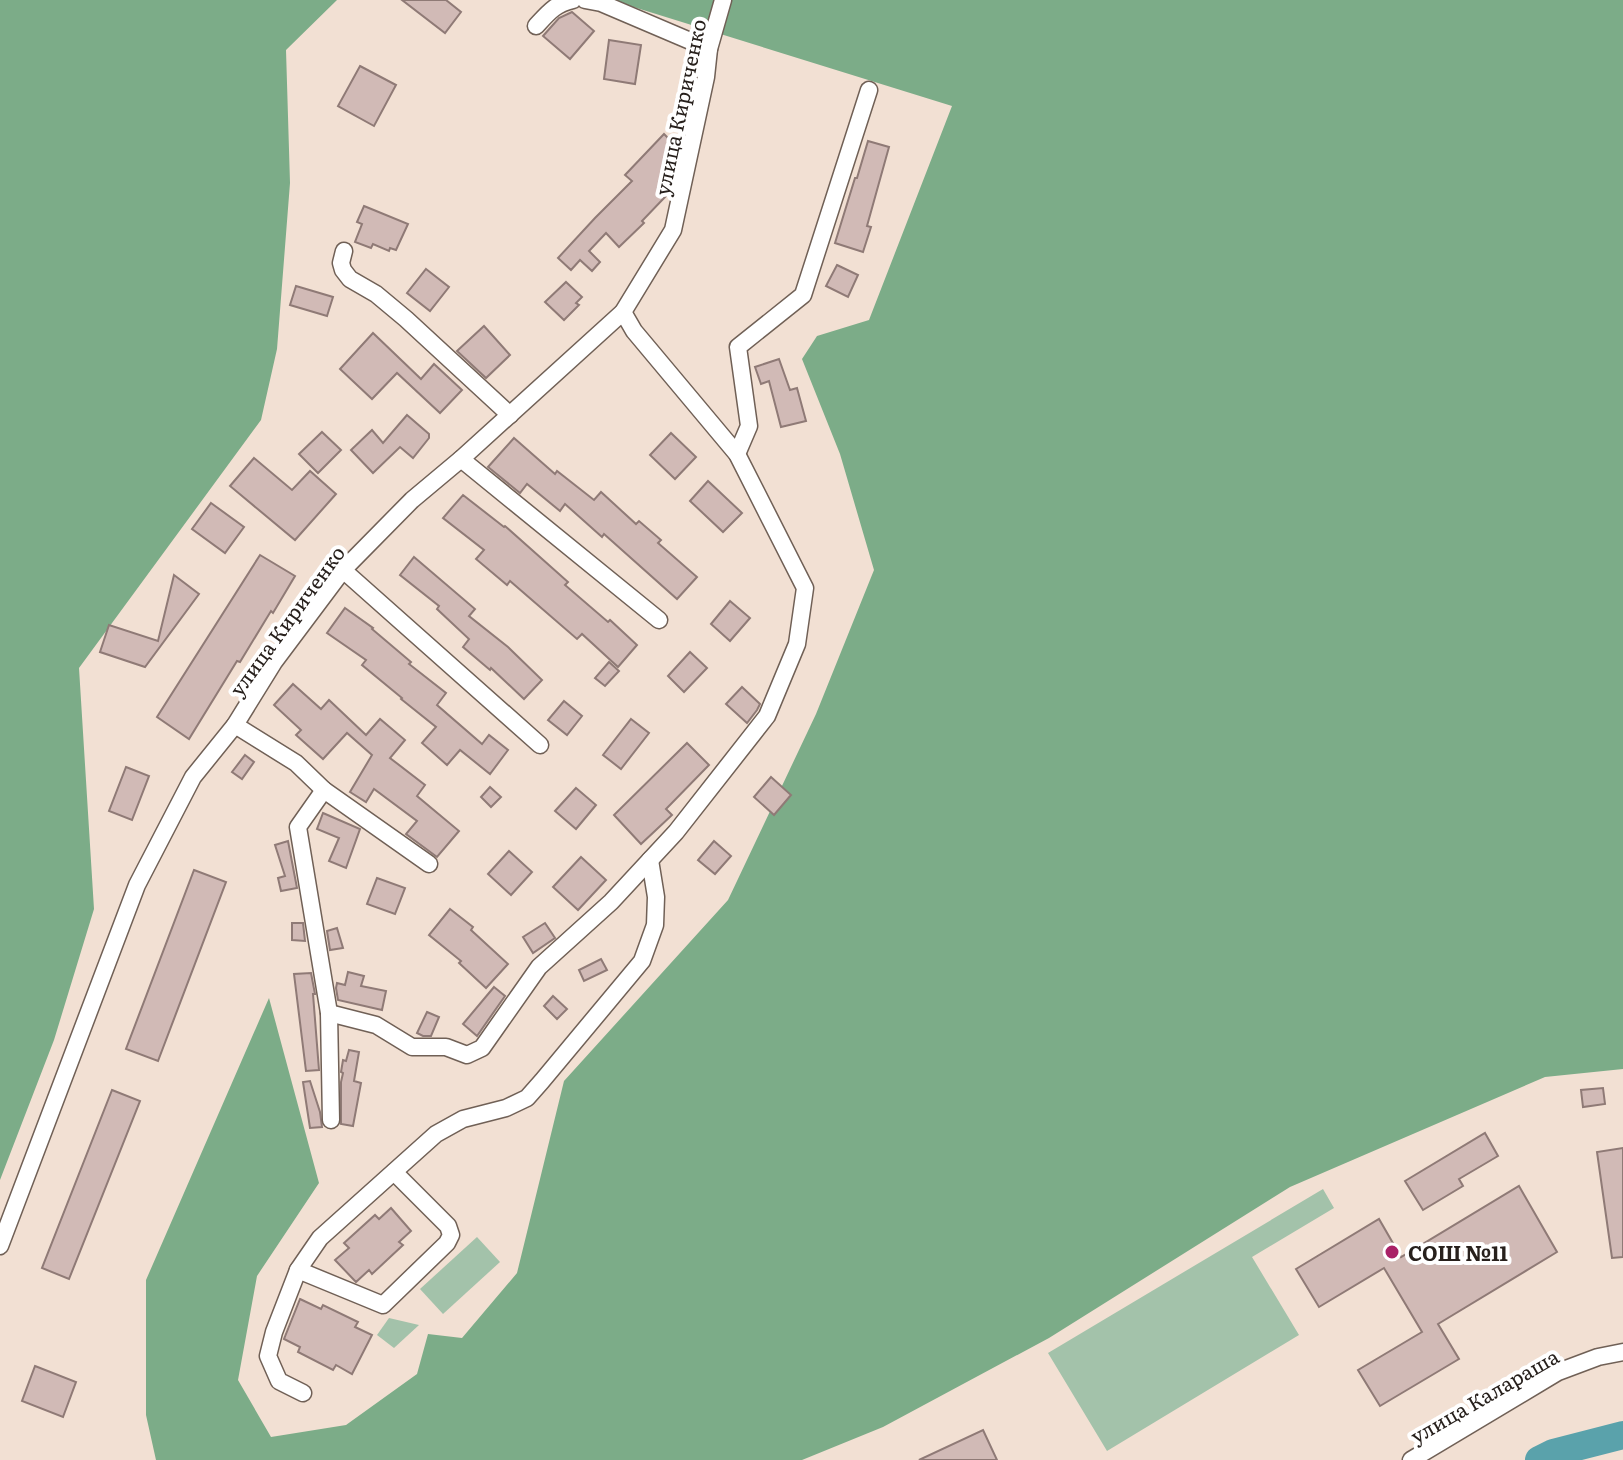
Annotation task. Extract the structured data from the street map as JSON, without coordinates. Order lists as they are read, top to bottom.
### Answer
{
  "streets": {
    "street": ["улица Кириченко", "улица Калараша"]
  },
  "places": ["СОШ №11"]
}
